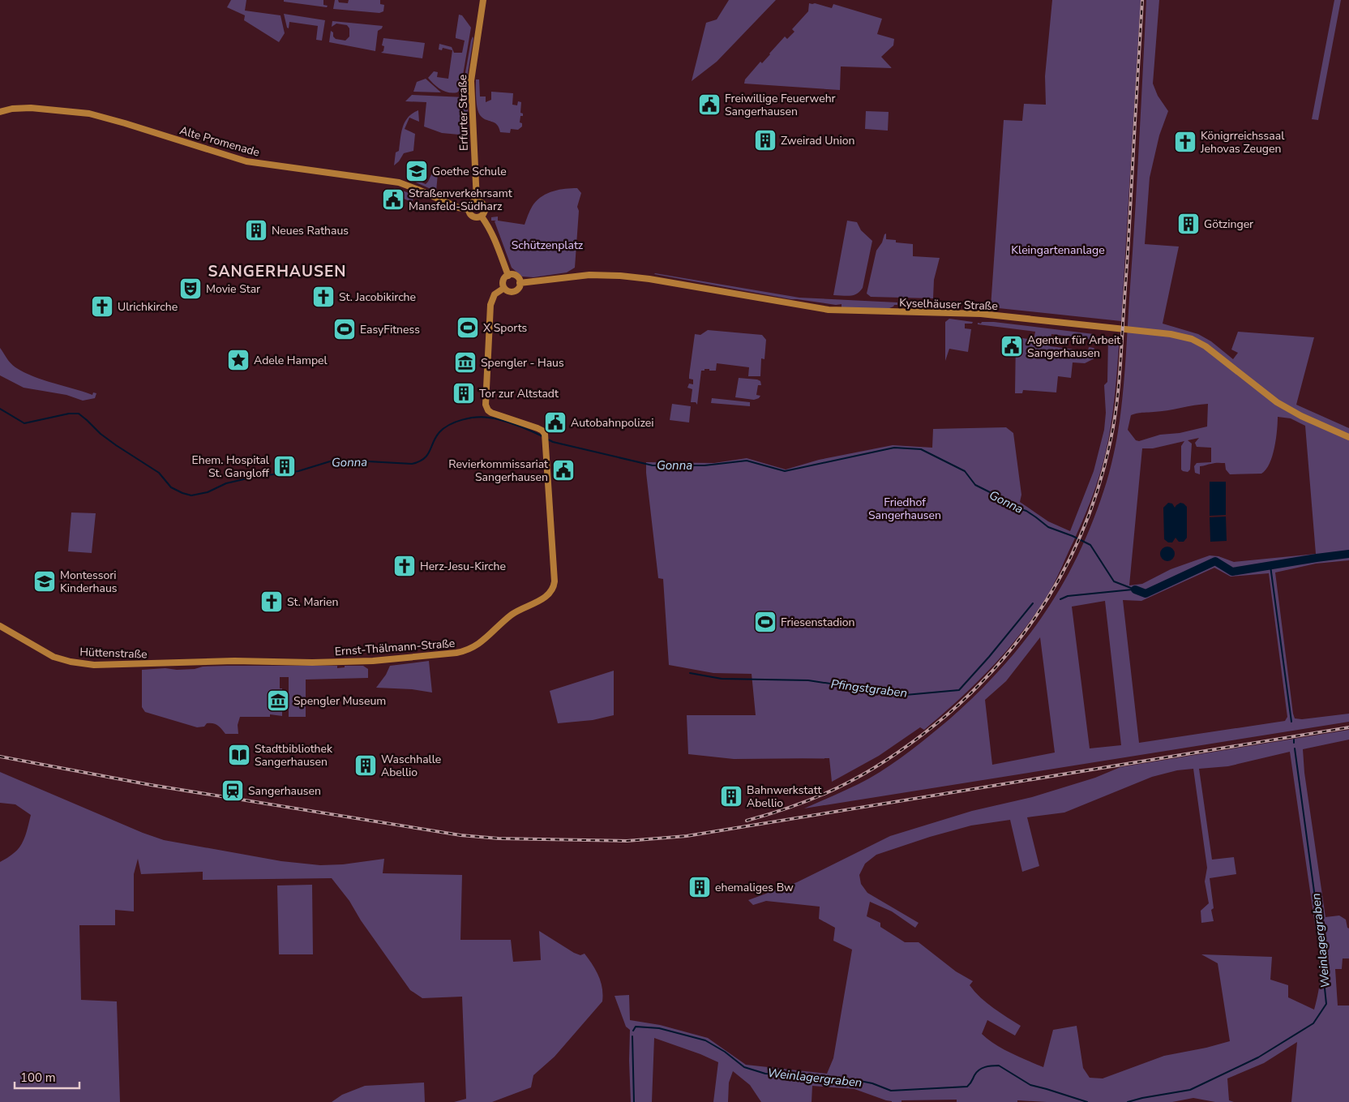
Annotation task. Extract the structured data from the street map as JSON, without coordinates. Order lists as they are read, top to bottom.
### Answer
{
  "streets": {
    "main road": [
      "Erfurter Straße",
      "Alte Promenade",
      "Kyselhäuser Straße",
      "Ernst-Thälmann-Straße",
      "Hüttenstraße"
    ]
  },
  "crossings": [
    ["Erfurter Straße", "Alte Promenade"],
    ["Kyselhäuser Straße", "Ernst-Thälmann-Straße"],
    ["Ernst-Thälmann-Straße", "Hüttenstraße"]
  ],
  "districts": ["SANGERHAUSEN"],
  "water": ["Gonna", "Pfingstgraben", "Weinlagergraben"],
  "parks": ["Schützenplatz", "Kleingartenanlage", "Friedhof Sangerhausen"],
  "places": {
    "public building": [
      "Freiwillige Feuerwehr Sangerhausen",
      "Straßenverkehrsamt Mansfeld-Südharz",
      "Agentur für Arbeit Sangerhausen",
      "Autobahnpolizei",
      "Revierkommissariat Sangerhausen"
    ],
    "building": [
      "Zweirad Union",
      "Götzinger",
      "Neues Rathaus",
      "Tor zur Altstadt",
      "Ehem. Hospital St. Gangloff",
      "Waschhalle Abellio",
      "Bahnwerkstatt Abellio",
      "ehemaliges Bw"
    ],
    "church": [
      "Königrreichssaal Jehovas Zeugen",
      "St. Jacobikirche",
      "Ulrichkirche",
      "Herz-Jesu-Kirche",
      "St. Marien"
    ],
    "school or university": ["Goethe Schule", "Montessori Kinderhaus"],
    "theatre": ["Movie Star"],
    "sports": ["X Sports", "EasyFitness", "Friesenstadion"],
    "place": ["Adele Hampel"],
    "museum": ["Spengler - Haus", "Spengler Museum"],
    "library": ["Stadtbibliothek Sangerhausen"],
    "station": ["Sangerhausen"]
  },
  "scale_bar": "100 m"
}
